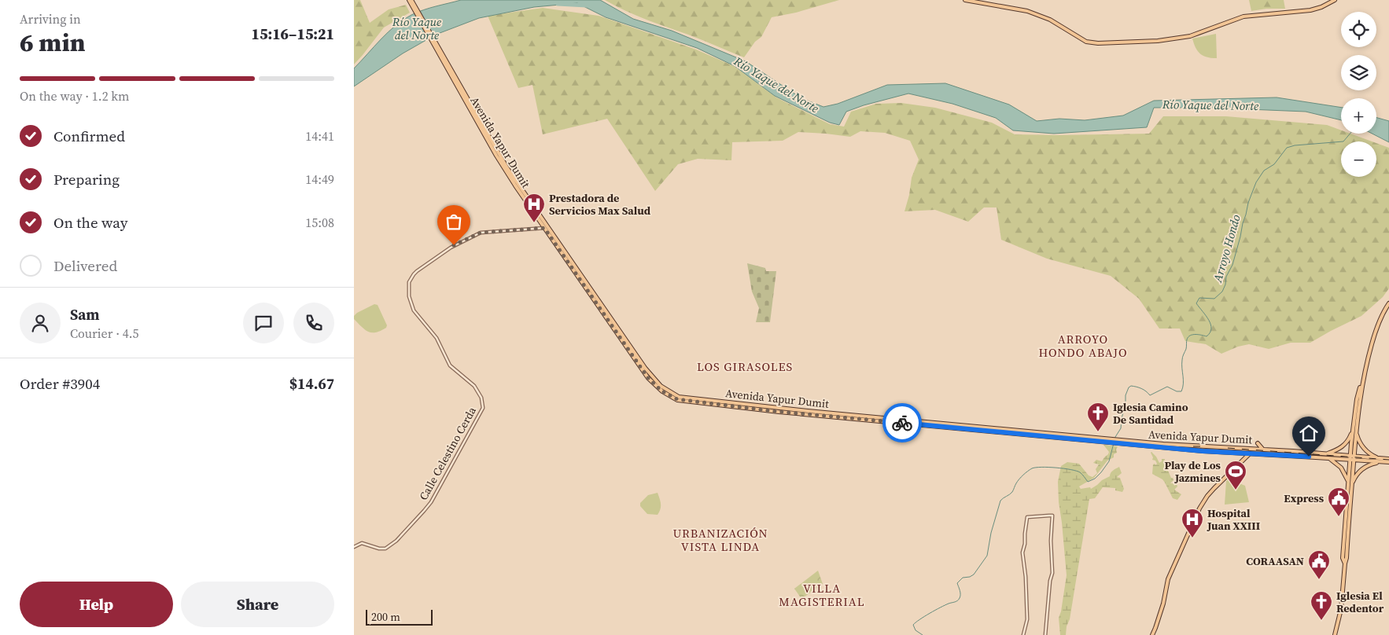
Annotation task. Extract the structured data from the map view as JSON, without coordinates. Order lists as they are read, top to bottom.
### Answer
{
  "streets": {
    "main road": ["Avenida Yapur Dumit"],
    "street": ["Calle Celestino Cerda"]
  },
  "crossings": [
    ["Avenida Yapur Dumit", "Calle Celestino Cerda"]
  ],
  "districts": [
    "ARROYO HONDO ABAJO",
    "LOS GIRASOLES",
    "URBANIZACIÓN VISTA LINDA",
    "VILLA MAGISTERIAL"
  ],
  "water": ["Río Yaque del Norte", "Arroyo Hondo"],
  "places": {
    "hospital": ["Prestadora de Servicios Max Salud", "Hospital Juan XXIII"],
    "church": ["Iglesia Camino De Santidad", "Iglesia El Redentor"],
    "sports": ["Play de Los Jazmines"],
    "public building": ["Express", "CORAASAN"]
  },
  "scale_bar": "200 m",
  "page": {
    "heading": ["6 min", "Arriving in", "15:16–15:21"],
    "panel": [
      "Sam",
      "Courier · 4.5",
      "Order #3904",
      "$14.67"
    ],
    "map_buttons": ["+", "−"],
    "bar": "On the way · 1.2 km",
    "list": [
      ["Confirmed", "14:41"],
      ["Preparing", "14:49"],
      ["On the way", "15:08"],
      "Delivered"
    ],
    "buttons": ["Help", "Share"],
    "scale": "200 m"
  }
}
